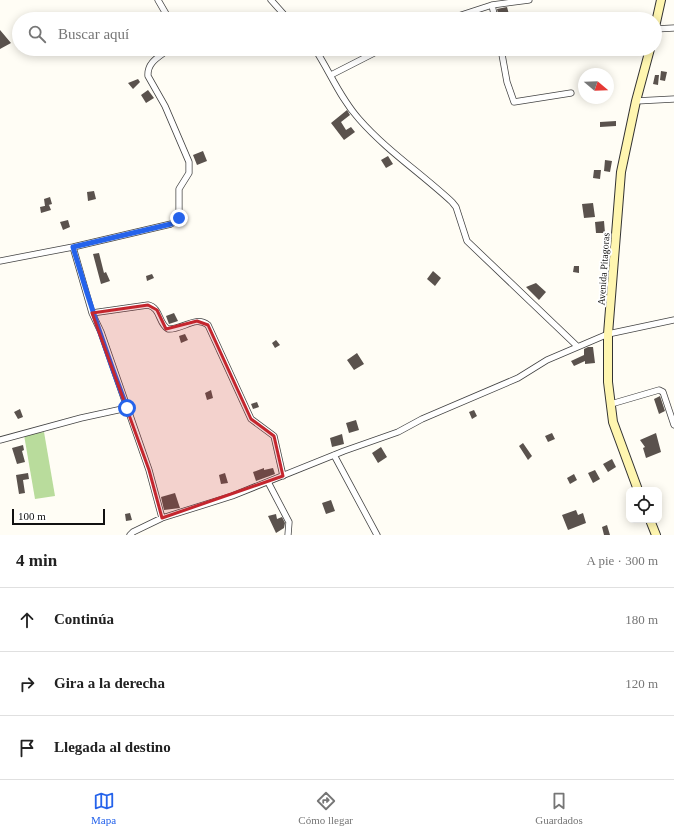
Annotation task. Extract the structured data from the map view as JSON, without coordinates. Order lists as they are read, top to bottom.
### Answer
{
  "streets": {
    "main road": ["Avenida Pitagoras"]
  },
  "scale_bar": "100 m",
  "north": "right",
  "page": {
    "search": "Buscar aquí",
    "scale": "100 m",
    "heading": ["4 min", "A pie · 300 m"],
    "list": [
      ["Continúa", "180 m"],
      ["Gira a la derecha", "120 m"],
      "Llegada al destino"
    ],
    "nav": ["Mapa", "Cómo llegar", "Guardados"]
  }
}
